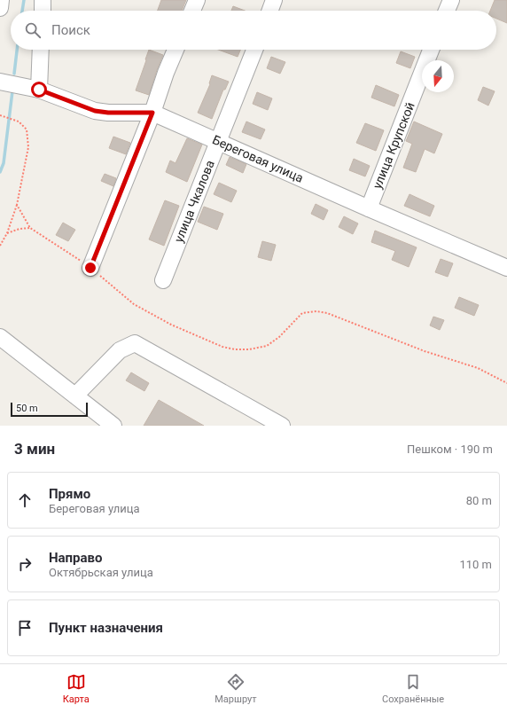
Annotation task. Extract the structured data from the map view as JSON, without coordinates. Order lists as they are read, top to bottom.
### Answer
{
  "streets": {
    "street": ["улица Крупской", "Береговая улица", "улица Чкалова"]
  },
  "crossings": [
    ["улица Крупской", "Береговая улица"],
    ["Береговая улица", "улица Чкалова"]
  ],
  "scale_bar": "50 m",
  "north": "bottom",
  "page": {
    "search": "Поиск",
    "scale": "50 m",
    "heading": ["3 мин", "Пешком · 190 m"],
    "list": [
      ["Прямо", "Береговая улица", "80 m"],
      ["Направо", "Октябрьская улица", "110 m"],
      "Пункт назначения"
    ],
    "nav": ["Карта", "Маршрут", "Сохранённые"]
  }
}
